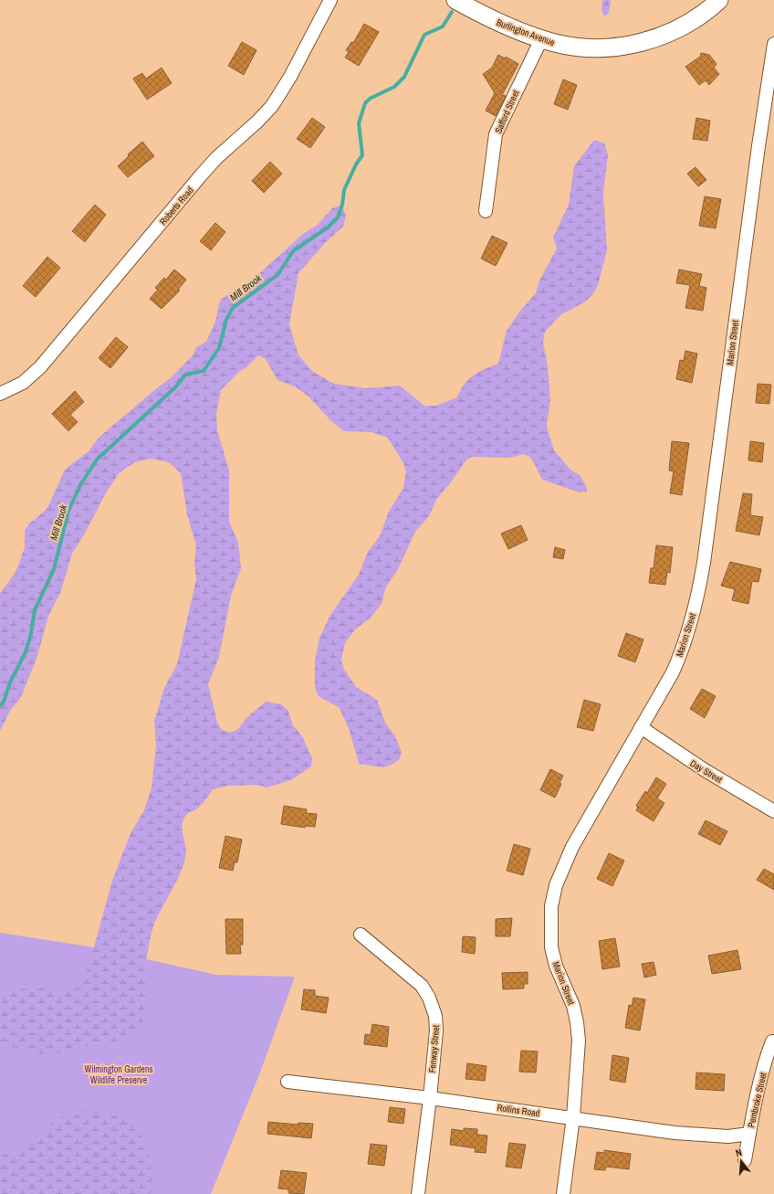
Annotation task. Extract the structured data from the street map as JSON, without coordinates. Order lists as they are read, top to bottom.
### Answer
{
  "streets": {
    "main road": ["Burlington Avenue"],
    "street": [
      "Safford Street",
      "Roberts Road",
      "Marion Street",
      "Day Street",
      "Fenway Street",
      "Pembroke Street",
      "Rollins Road"
    ]
  },
  "crossings": [
    ["Burlington Avenue", "Safford Street"],
    ["Marion Street", "Day Street"],
    ["Marion Street", "Rollins Road"],
    ["Fenway Street", "Rollins Road"],
    ["Pembroke Street", "Rollins Road"]
  ],
  "water": ["Mill Brook"],
  "parks": ["Wilmington Gardens Wildlife Preserve"],
  "north": "top"
}
